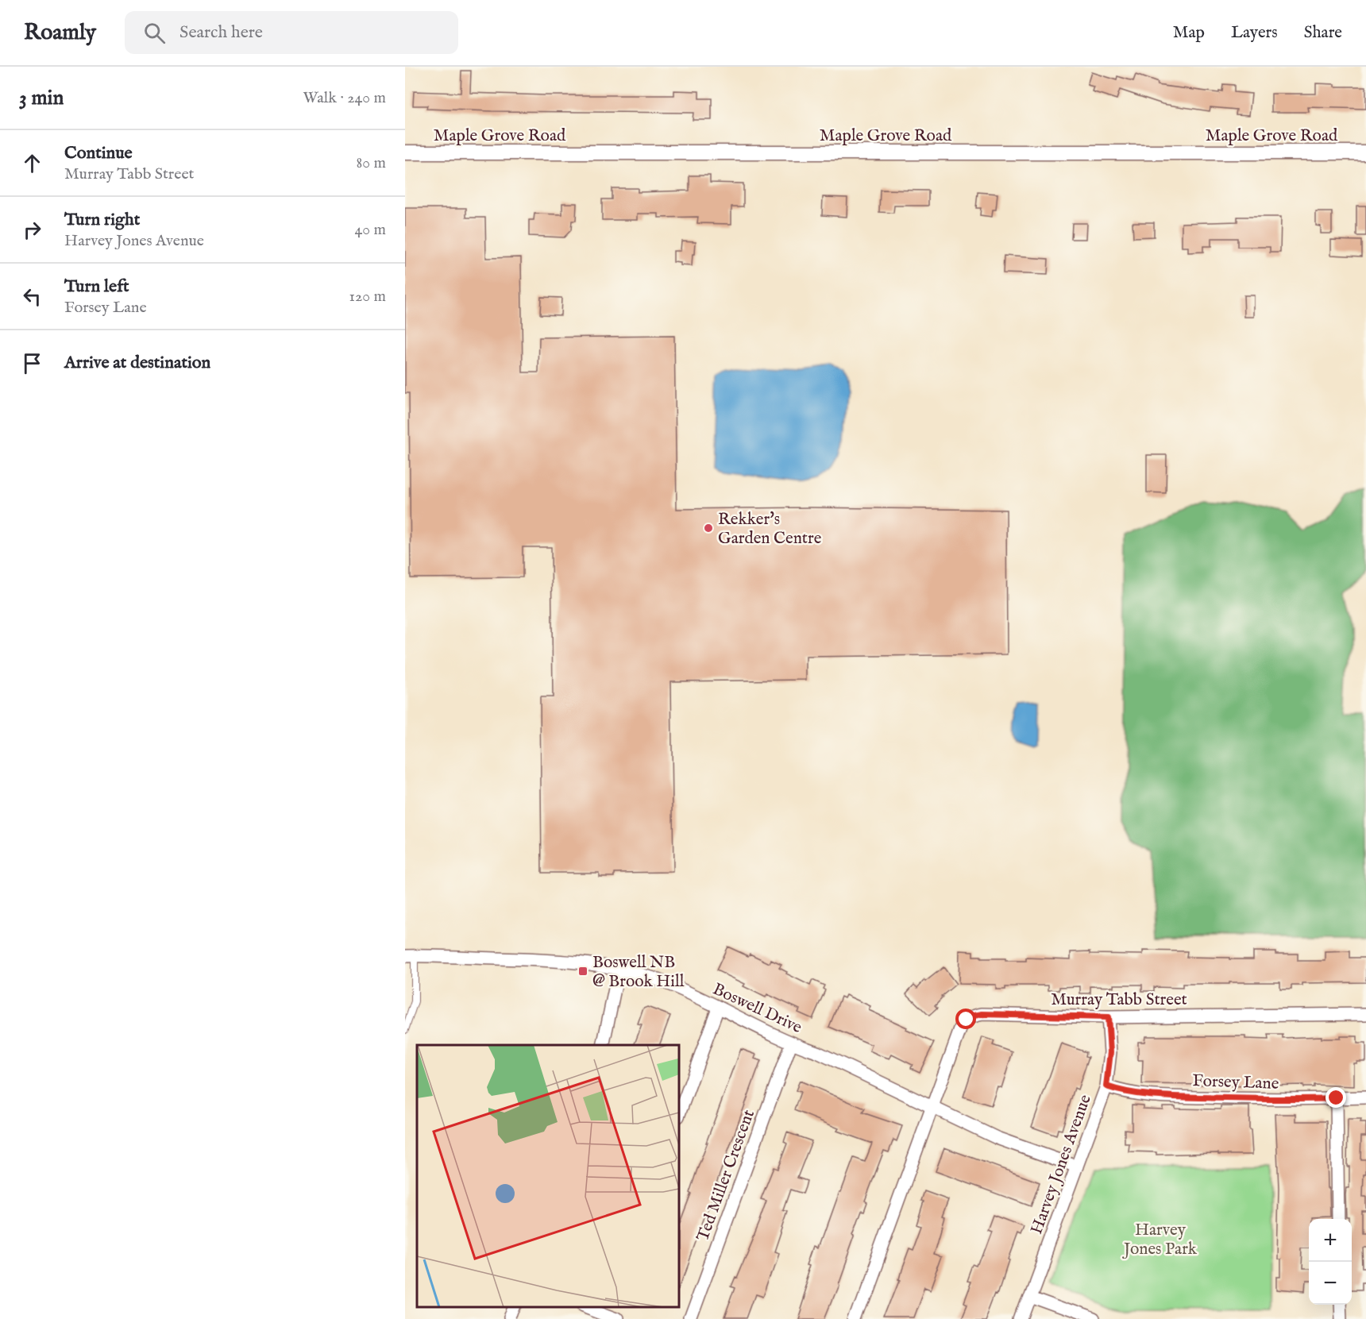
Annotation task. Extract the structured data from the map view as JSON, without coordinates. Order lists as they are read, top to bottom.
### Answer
{
  "streets": {
    "street": [
      "Maple Grove Road",
      "Murray Tabb Street",
      "Boswell Drive",
      "Forsey Lane",
      "Harvey Jones Avenue",
      "Ted Miller Crescent"
    ]
  },
  "crossings": [
    ["Murray Tabb Street", "Boswell Drive"],
    ["Murray Tabb Street", "Harvey Jones Avenue"],
    ["Boswell Drive", "Harvey Jones Avenue"],
    ["Boswell Drive", "Ted Miller Crescent"],
    ["Forsey Lane", "Harvey Jones Avenue"]
  ],
  "parks": ["Harvey Jones Park"],
  "places": {
    "other": ["Rekker's Garden Centre"],
    "transit": ["Boswell NB @ Brook Hill"]
  },
  "page": {
    "header": "Roamly",
    "search": "Search here",
    "nav": ["Map", "Layers", "Share"],
    "heading": ["3 min", "Walk · 240 m"],
    "list": [
      ["Continue", "Murray Tabb Street", "80 m"],
      ["Turn right", "Harvey Jones Avenue", "40 m"],
      ["Turn left", "Forsey Lane", "120 m"],
      "Arrive at destination"
    ],
    "map_buttons": ["+", "−"]
  }
}
